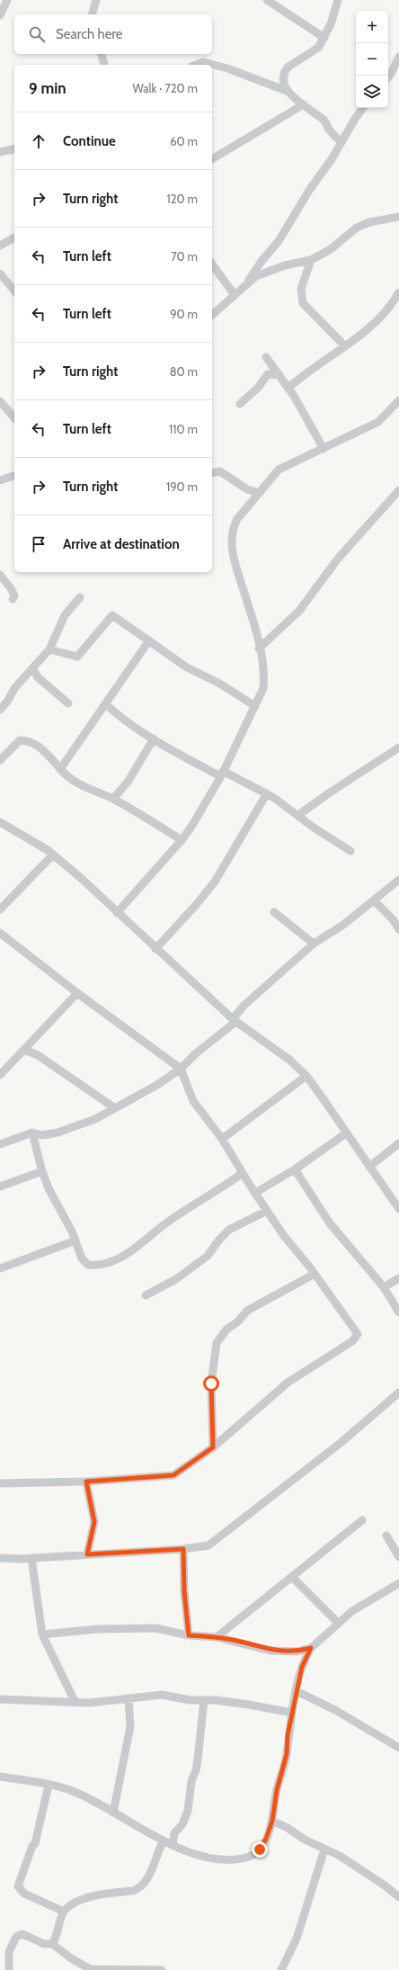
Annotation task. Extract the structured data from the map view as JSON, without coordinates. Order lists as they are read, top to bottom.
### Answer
{
  "page": {
    "map_buttons": ["+", "−"],
    "search": "Search here",
    "heading": ["9 min", "Walk · 720 m"],
    "list": [
      ["Continue", "60 m"],
      ["Turn right", "120 m"],
      ["Turn left", "70 m"],
      ["Turn left", "90 m"],
      ["Turn right", "80 m"],
      ["Turn left", "110 m"],
      ["Turn right", "190 m"],
      "Arrive at destination"
    ]
  }
}
